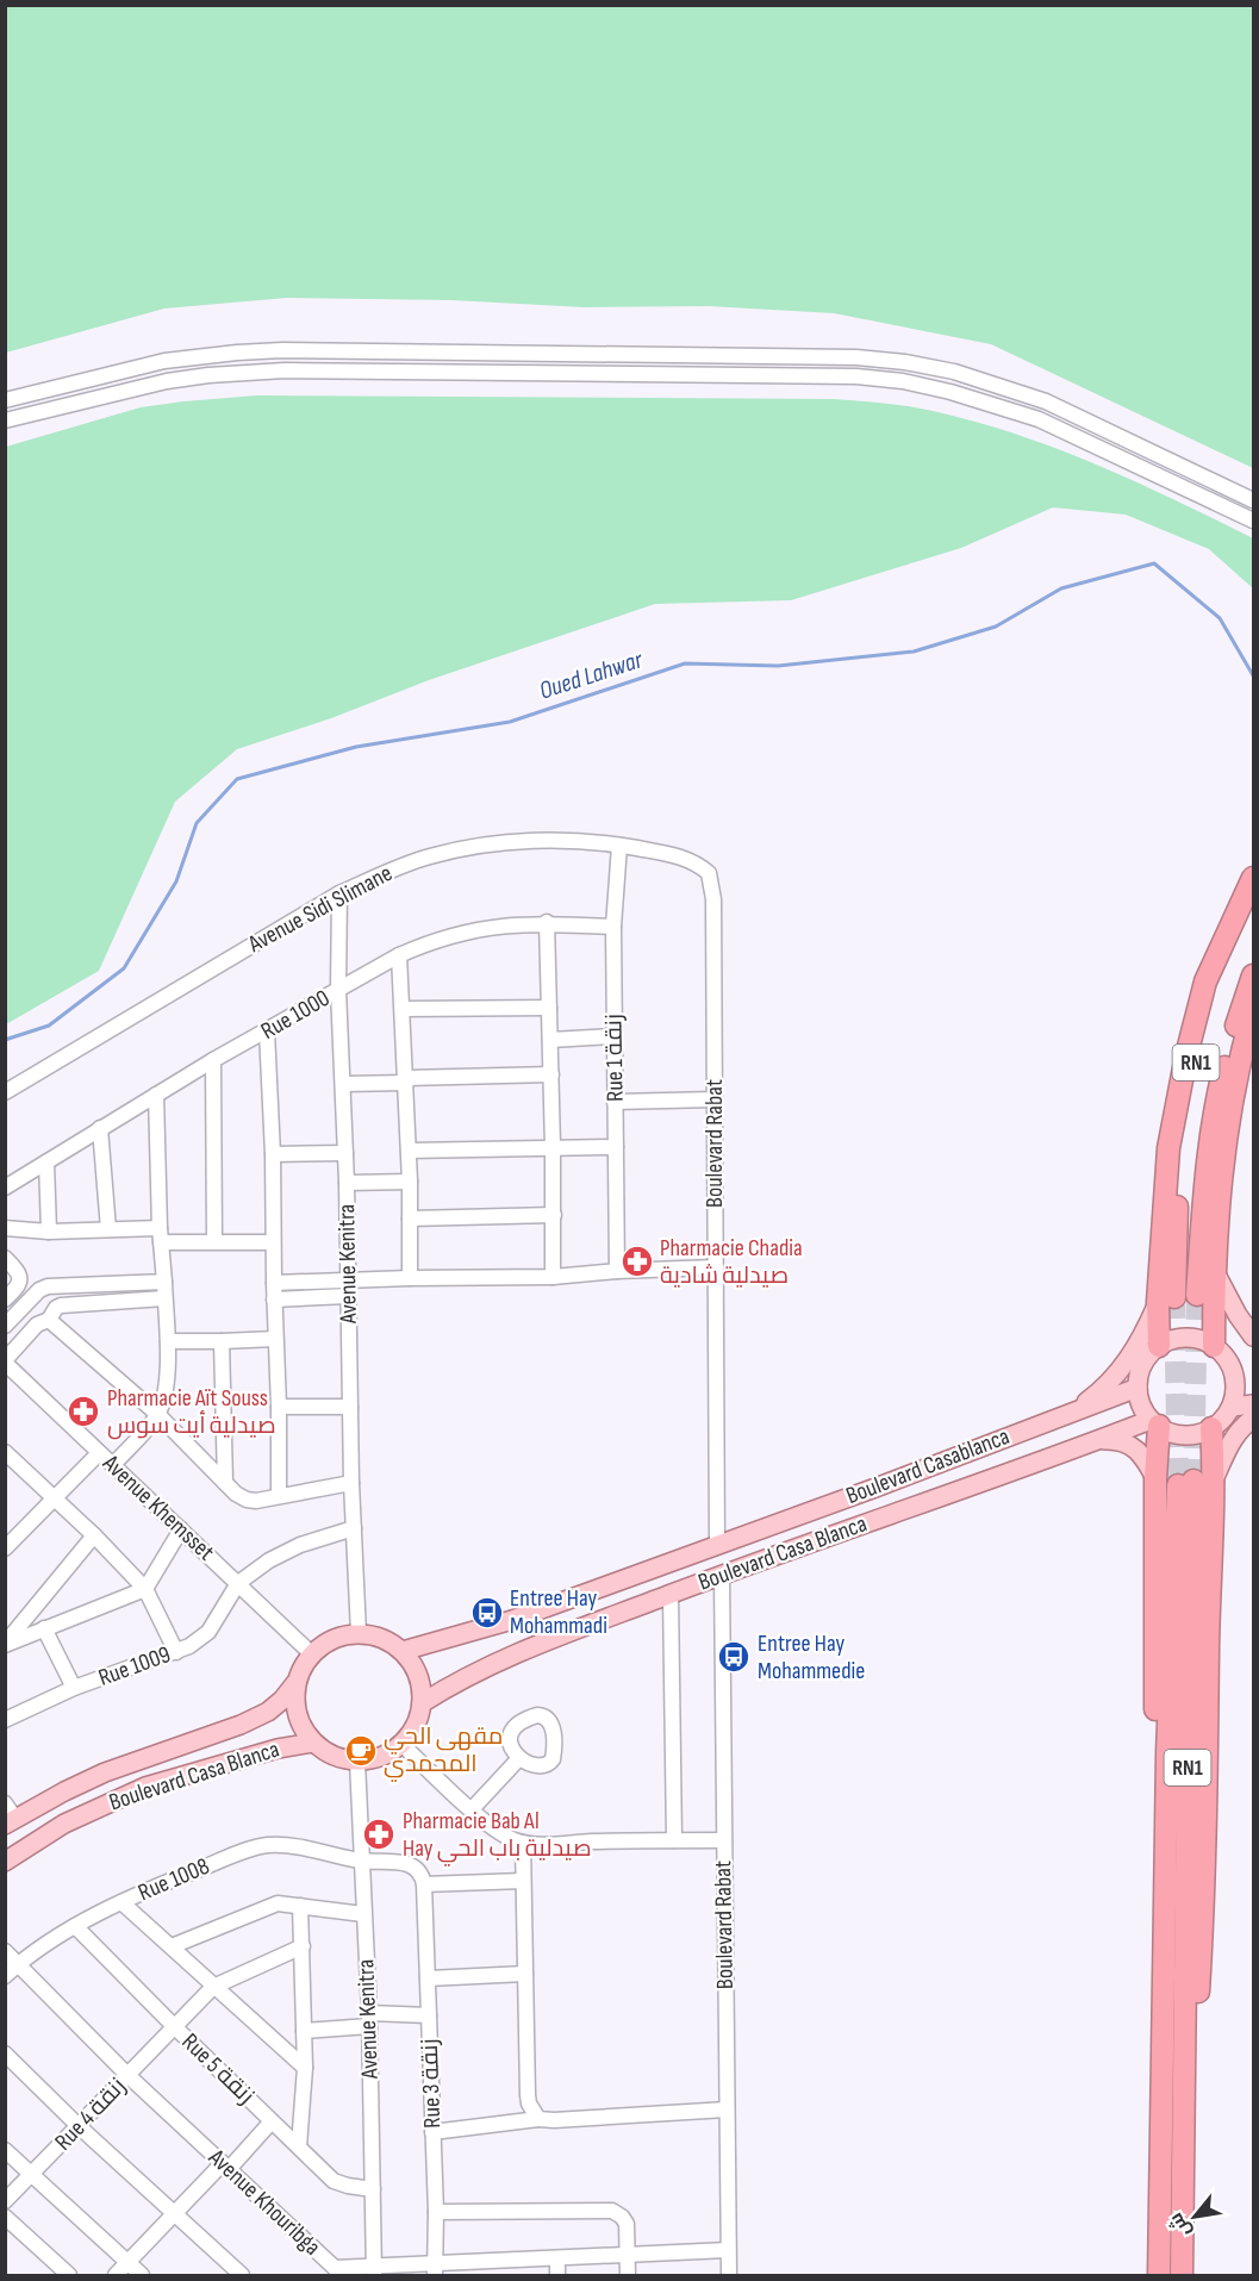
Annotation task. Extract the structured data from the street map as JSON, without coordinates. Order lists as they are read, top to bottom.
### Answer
{
  "streets": {
    "highway": ["RN1"],
    "main road": ["Boulevard Casablanca", "Boulevard Casa Blanca"],
    "street": [
      "Avenue Sidi Slimane",
      "Rue 1000",
      "Rue 1 زنقة",
      "Boulevard Rabat",
      "Avenue Kenitra",
      "Avenue Khemsset",
      "Rue 1009",
      "Rue 1008",
      "Rue 5 زنقة",
      "Rue 3 زنقة",
      "Rue 4 زنقة",
      "Avenue Khouribga"
    ]
  },
  "crossings": [
    ["Avenue Sidi Slimane", "Rue 1 زنقة"],
    ["Avenue Sidi Slimane", "Boulevard Rabat"],
    ["Avenue Sidi Slimane", "Avenue Kenitra"],
    ["Rue 1000", "Rue 1 زنقة"],
    ["Rue 1000", "Avenue Kenitra"],
    ["Boulevard Rabat", "Boulevard Casablanca"],
    ["Boulevard Rabat", "Boulevard Casa Blanca"],
    ["Boulevard Rabat", "Avenue Khouribga"],
    ["Avenue Kenitra", "Avenue Khemsset"],
    ["Avenue Kenitra", "Boulevard Casa Blanca"],
    ["Avenue Kenitra", "Rue 1008"],
    ["Avenue Kenitra", "Rue 5 زنقة"],
    ["Avenue Kenitra", "Avenue Khouribga"],
    ["Boulevard Casablanca", "Boulevard Casa Blanca"],
    ["Avenue Khemsset", "Boulevard Casa Blanca"],
    ["Avenue Khemsset", "Rue 1009"],
    ["Rue 1008", "Rue 5 زنقة"],
    ["Rue 1008", "Rue 3 زنقة"],
    ["Rue 1008", "Avenue Khouribga"],
    ["Rue 5 زنقة", "Rue 4 زنقة"],
    ["Rue 3 زنقة", "Avenue Khouribga"],
    ["Rue 4 زنقة", "Avenue Khouribga"]
  ],
  "water": ["Oued Lahwar"],
  "places": {
    "pharmacy": ["Pharmacie Chadia صيدلية شادية", "Pharmacie Aït Souss صيدلية أيت سوس", "Pharmacie Bab Al Hay صيدلية باب الحي"],
    "bus stop": ["Entree Hay Mohammadi", "Entree Hay Mohammedie"],
    "cafe": ["مقهى الحي المحمدي"]
  },
  "north": "bottom left"
}
